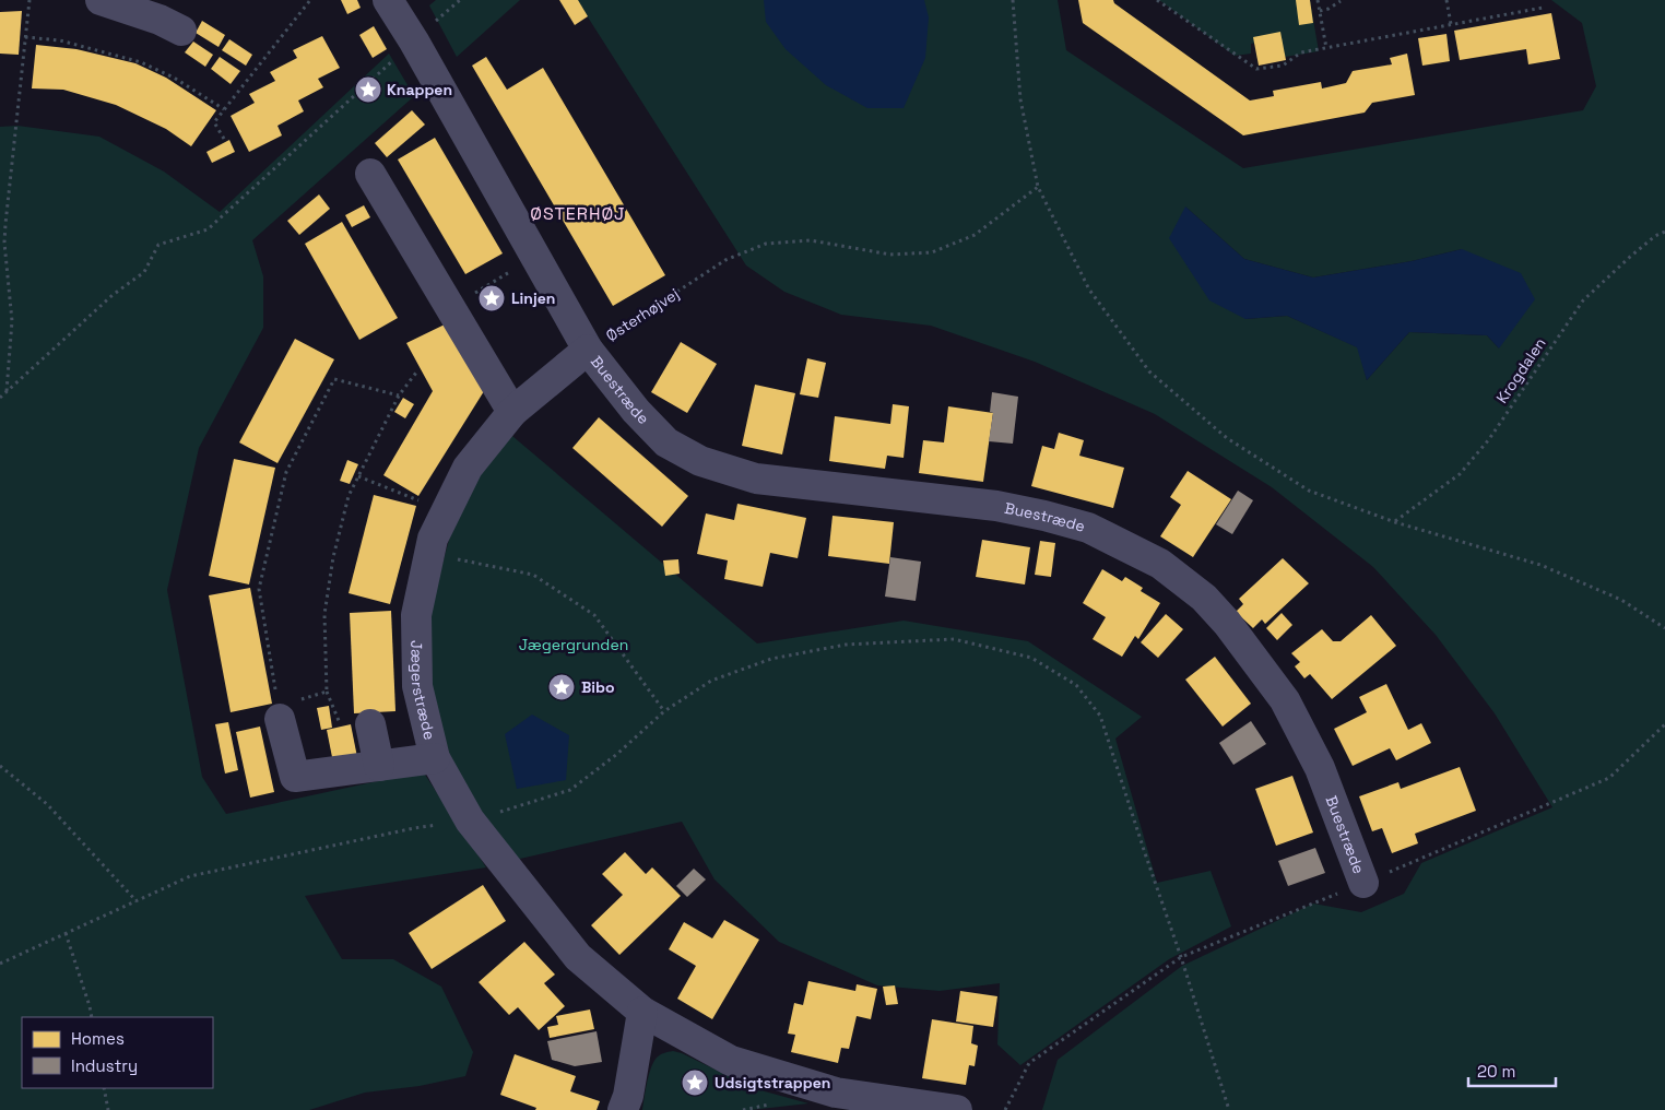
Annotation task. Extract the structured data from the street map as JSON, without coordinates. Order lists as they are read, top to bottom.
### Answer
{
  "streets": {
    "street": ["Buestræde", "Jægerstræde"],
    "path": ["Østerhøjvej", "Krogdalen"]
  },
  "crossings": [
    ["Østerhøjvej", "Buestræde"],
    ["Østerhøjvej", "Jægerstræde"],
    ["Buestræde", "Jægerstræde"]
  ],
  "districts": ["ØSTERHØJ"],
  "parks": ["Jægergrunden"],
  "places": {
    "place": [
      "Knappen",
      "Linjen",
      "Bibo",
      "Udsigtstrappen"
    ]
  },
  "legend": ["Homes", "Industry"],
  "scale_bar": "20 m"
}
